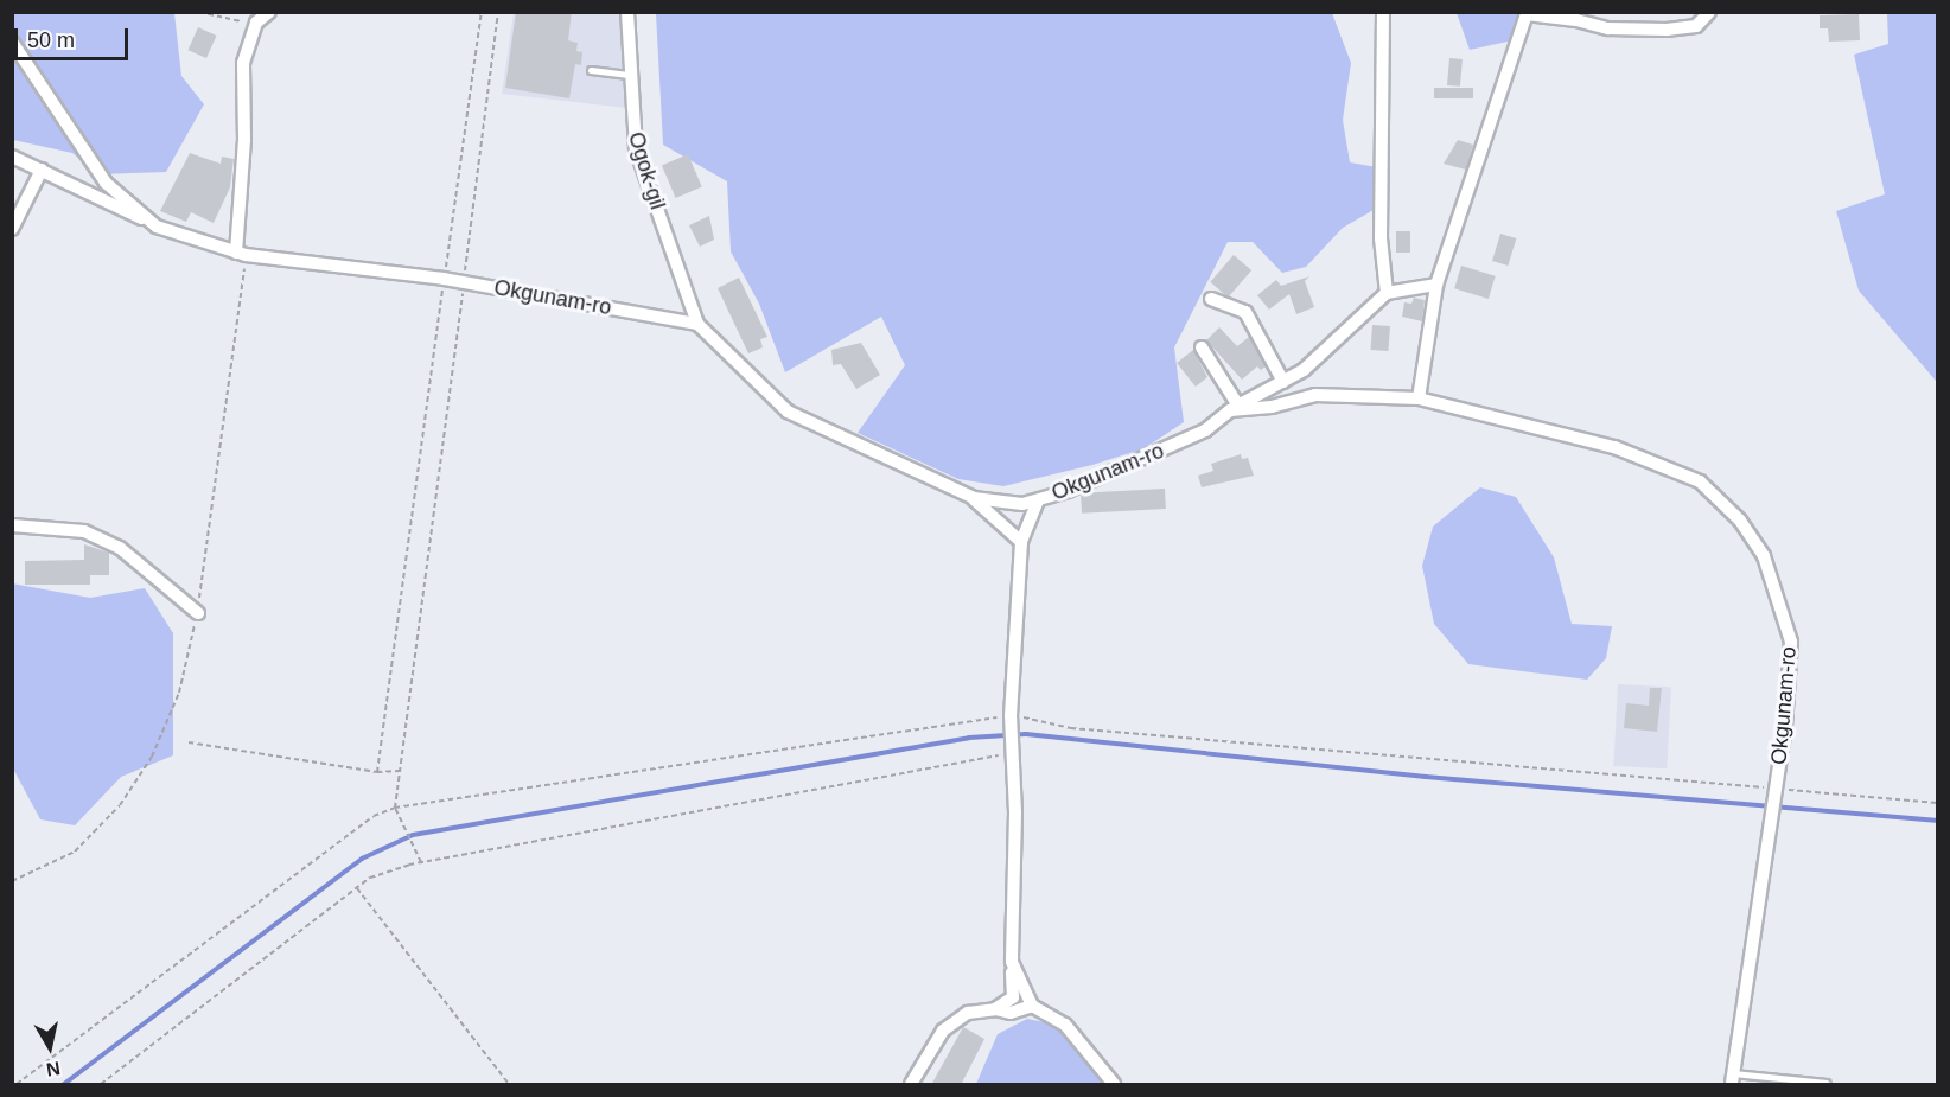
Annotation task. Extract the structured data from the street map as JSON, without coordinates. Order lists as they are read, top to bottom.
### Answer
{
  "streets": {
    "street": ["Ogok-gil", "Okgunam-ro"]
  },
  "crossings": [
    ["Ogok-gil", "Okgunam-ro"]
  ],
  "scale_bar": "50 m",
  "north": "bottom"
}
